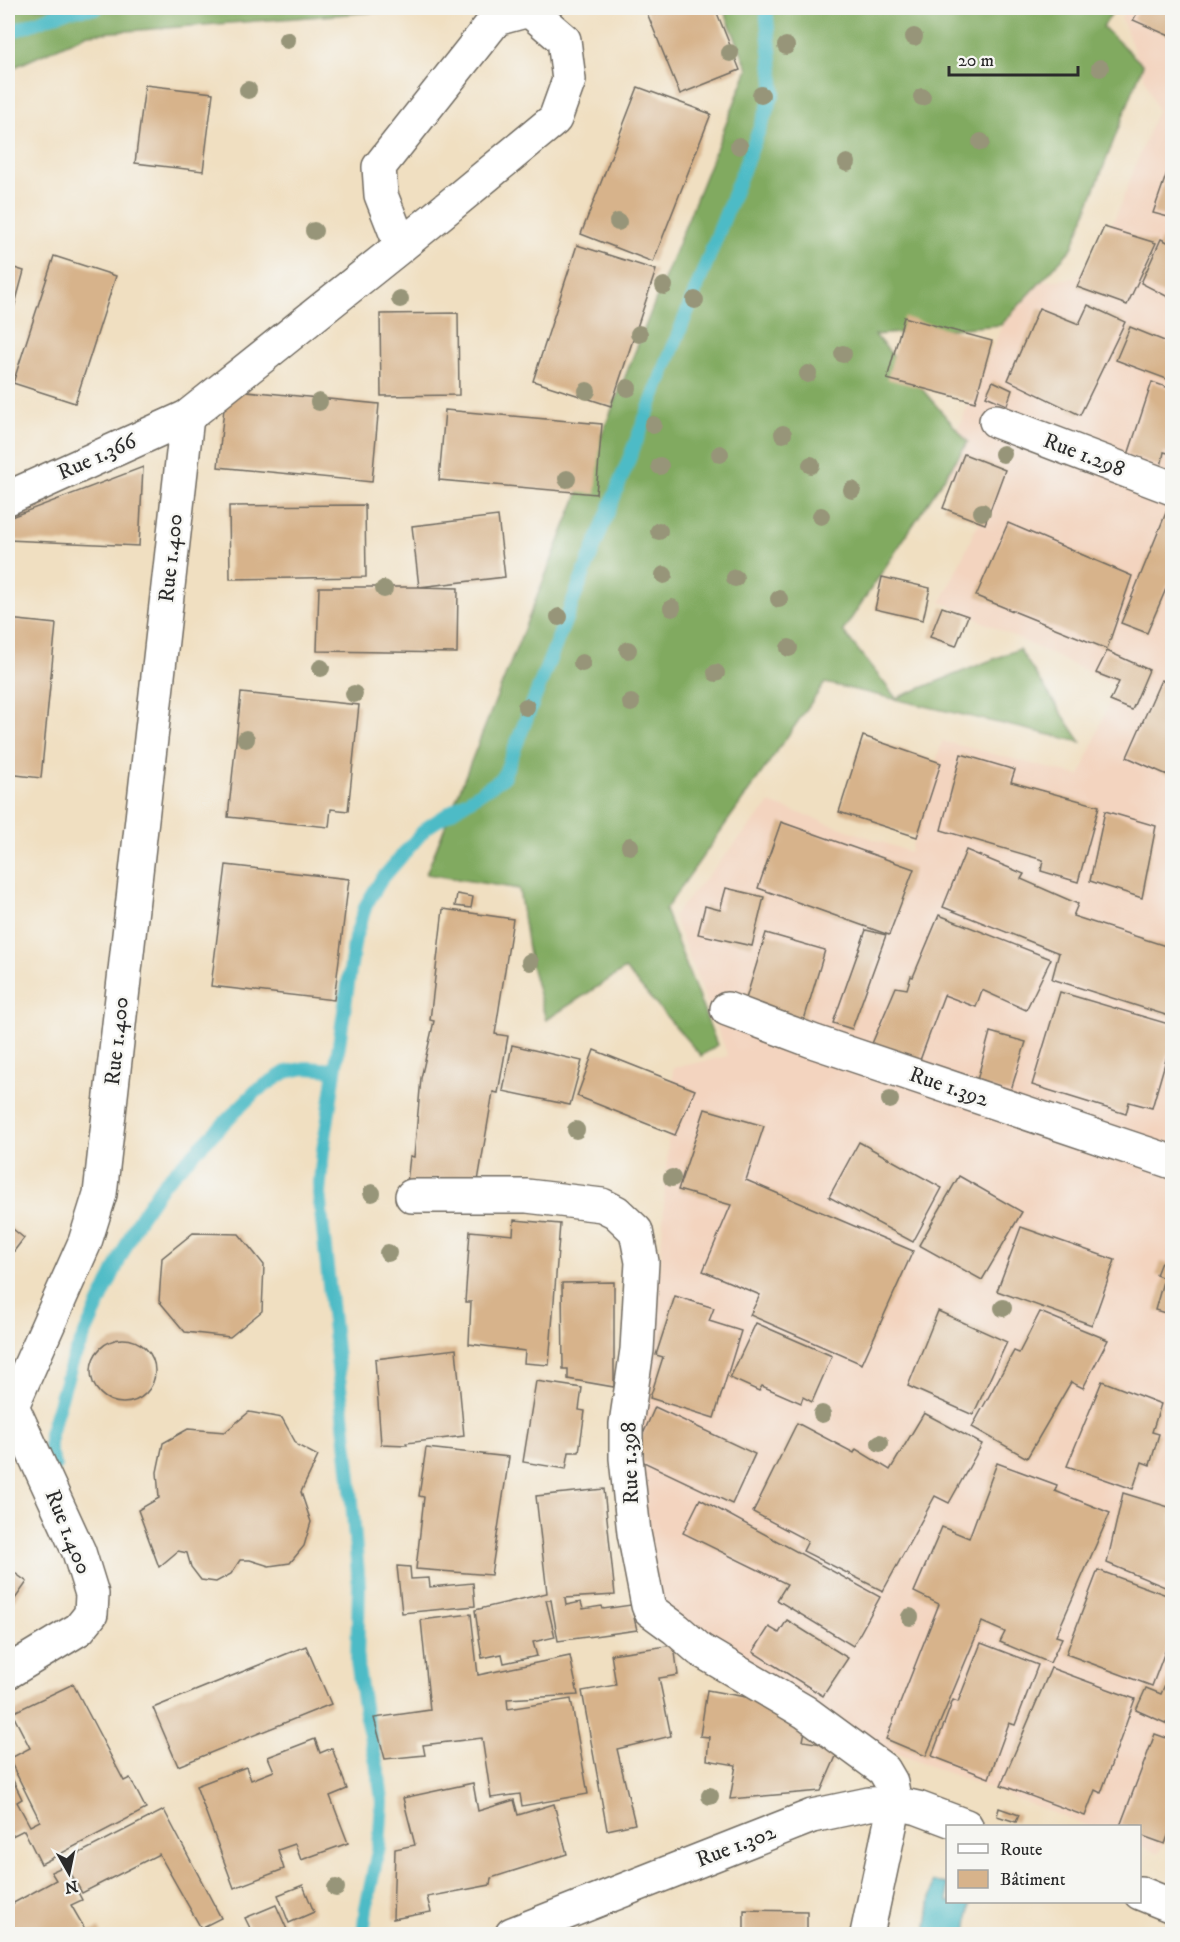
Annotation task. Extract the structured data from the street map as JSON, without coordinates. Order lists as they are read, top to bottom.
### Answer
{
  "streets": {
    "street": [
      "Rue 1.298",
      "Rue 1.366",
      "Rue 1.400",
      "Rue 1.392",
      "Rue 1.398",
      "Rue 1.302"
    ]
  },
  "crossings": [
    ["Rue 1.366", "Rue 1.400"],
    ["Rue 1.398", "Rue 1.302"]
  ],
  "legend": ["Route", "Bâtiment"],
  "scale_bar": "20 m",
  "north": "bottom"
}
